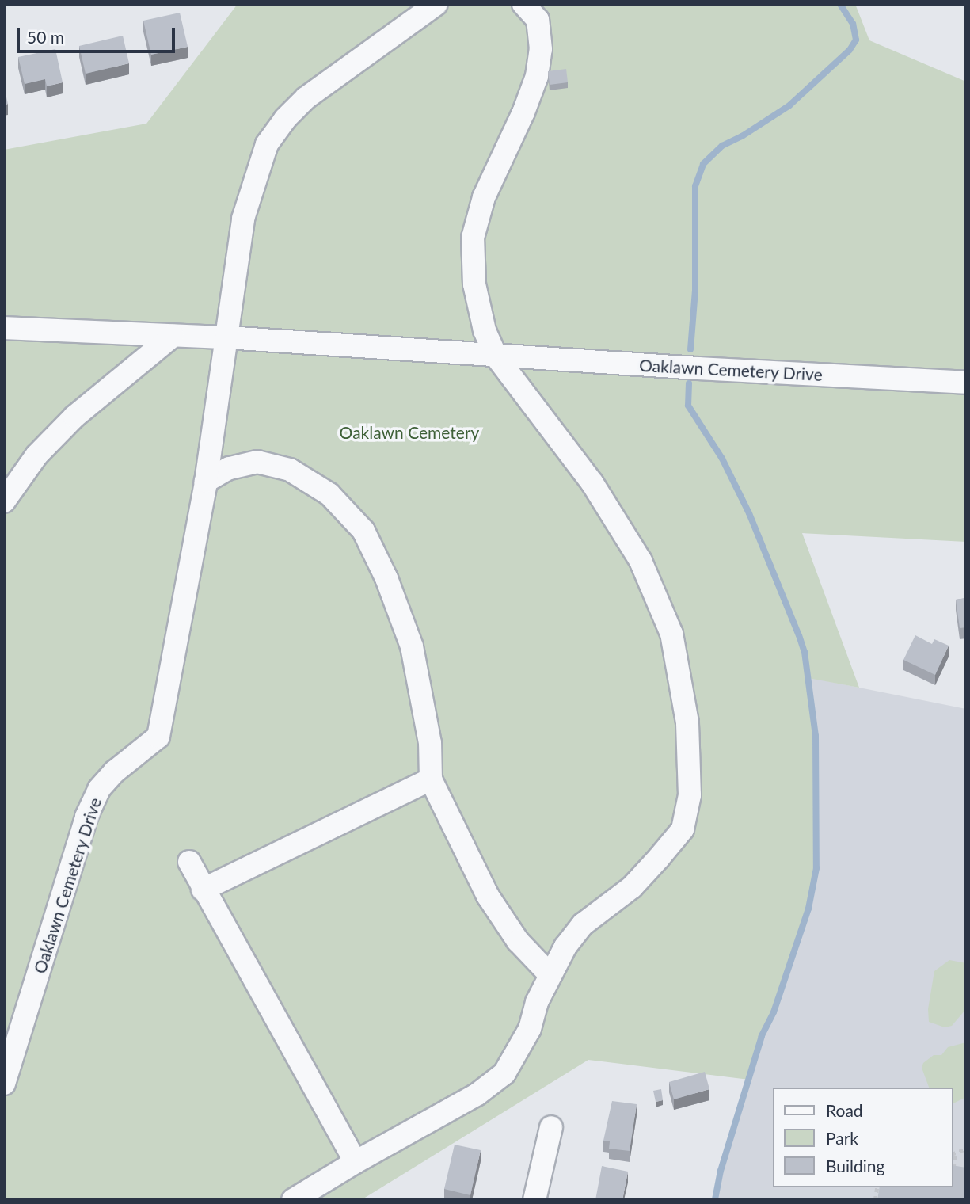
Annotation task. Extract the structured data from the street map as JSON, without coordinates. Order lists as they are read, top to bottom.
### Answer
{
  "streets": {
    "street": ["Oaklawn Cemetery Drive"]
  },
  "parks": ["Oaklawn Cemetery"],
  "legend": ["Road", "Park", "Building"],
  "scale_bar": "50 m"
}
